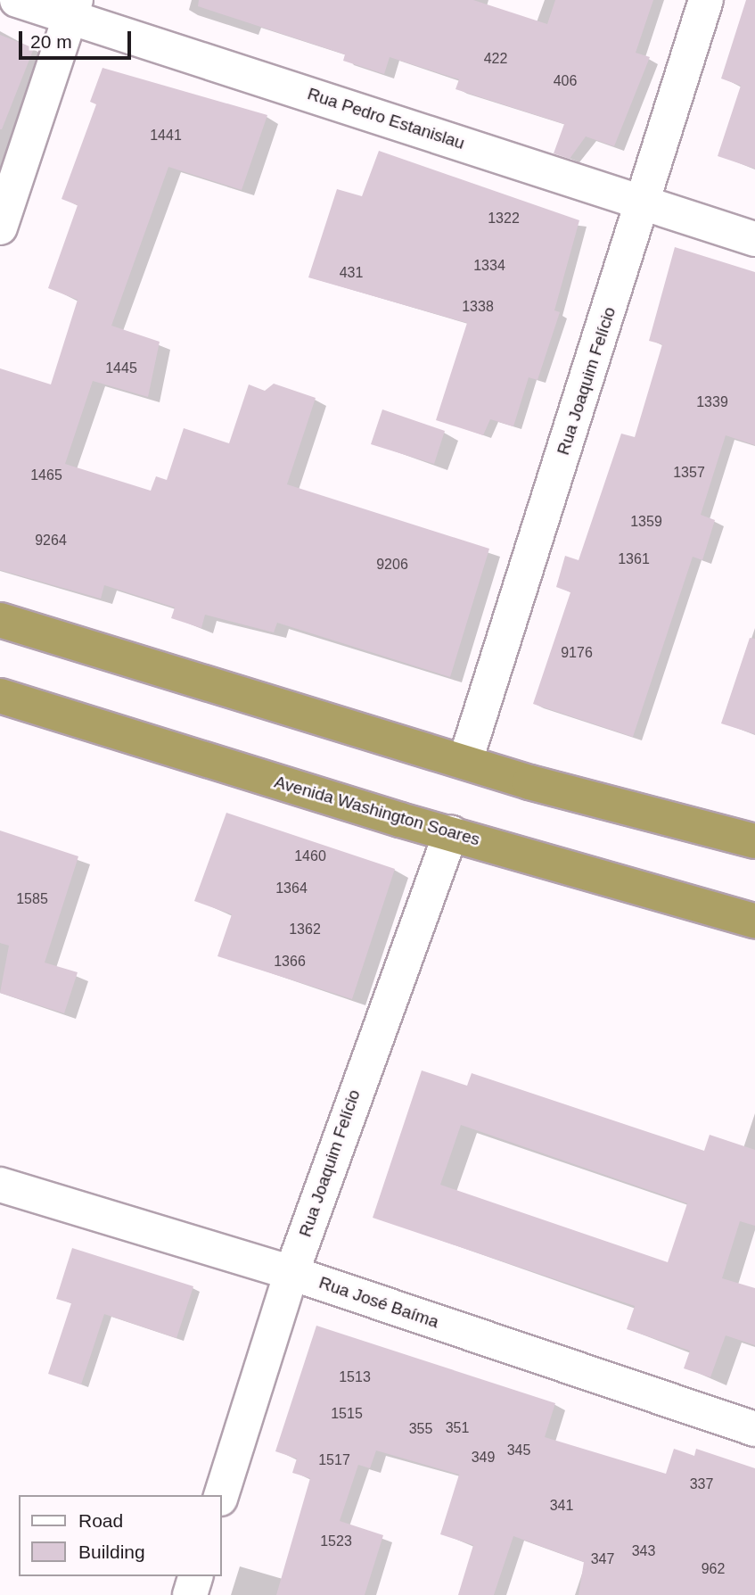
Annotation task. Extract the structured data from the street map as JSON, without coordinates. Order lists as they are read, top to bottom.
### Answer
{
  "streets": {
    "highway": ["Avenida Washington Soares"],
    "street": ["Rua Pedro Estanislau", "Rua Joaquim Felício", "Rua José Baíma"]
  },
  "crossings": [
    ["Rua Pedro Estanislau", "Rua Joaquim Felício"],
    ["Rua Joaquim Felício", "Avenida Washington Soares"],
    ["Rua Joaquim Felício", "Rua José Baíma"]
  ],
  "house_numbers": [
    "422",
    "406",
    "1441",
    "1322",
    "1334",
    "431",
    "1338",
    "1445",
    "1339",
    "1357",
    "1465",
    "1359",
    "9264",
    "1361",
    "9206",
    "9176",
    "1460",
    "1364",
    "1585",
    "1362",
    "1366",
    "1513",
    "1515",
    "351",
    "355",
    "345",
    "349",
    "1517",
    "337",
    "341",
    "1523",
    "343",
    "347",
    "962"
  ],
  "legend": ["Road", "Building"],
  "scale_bar": "20 m"
}
